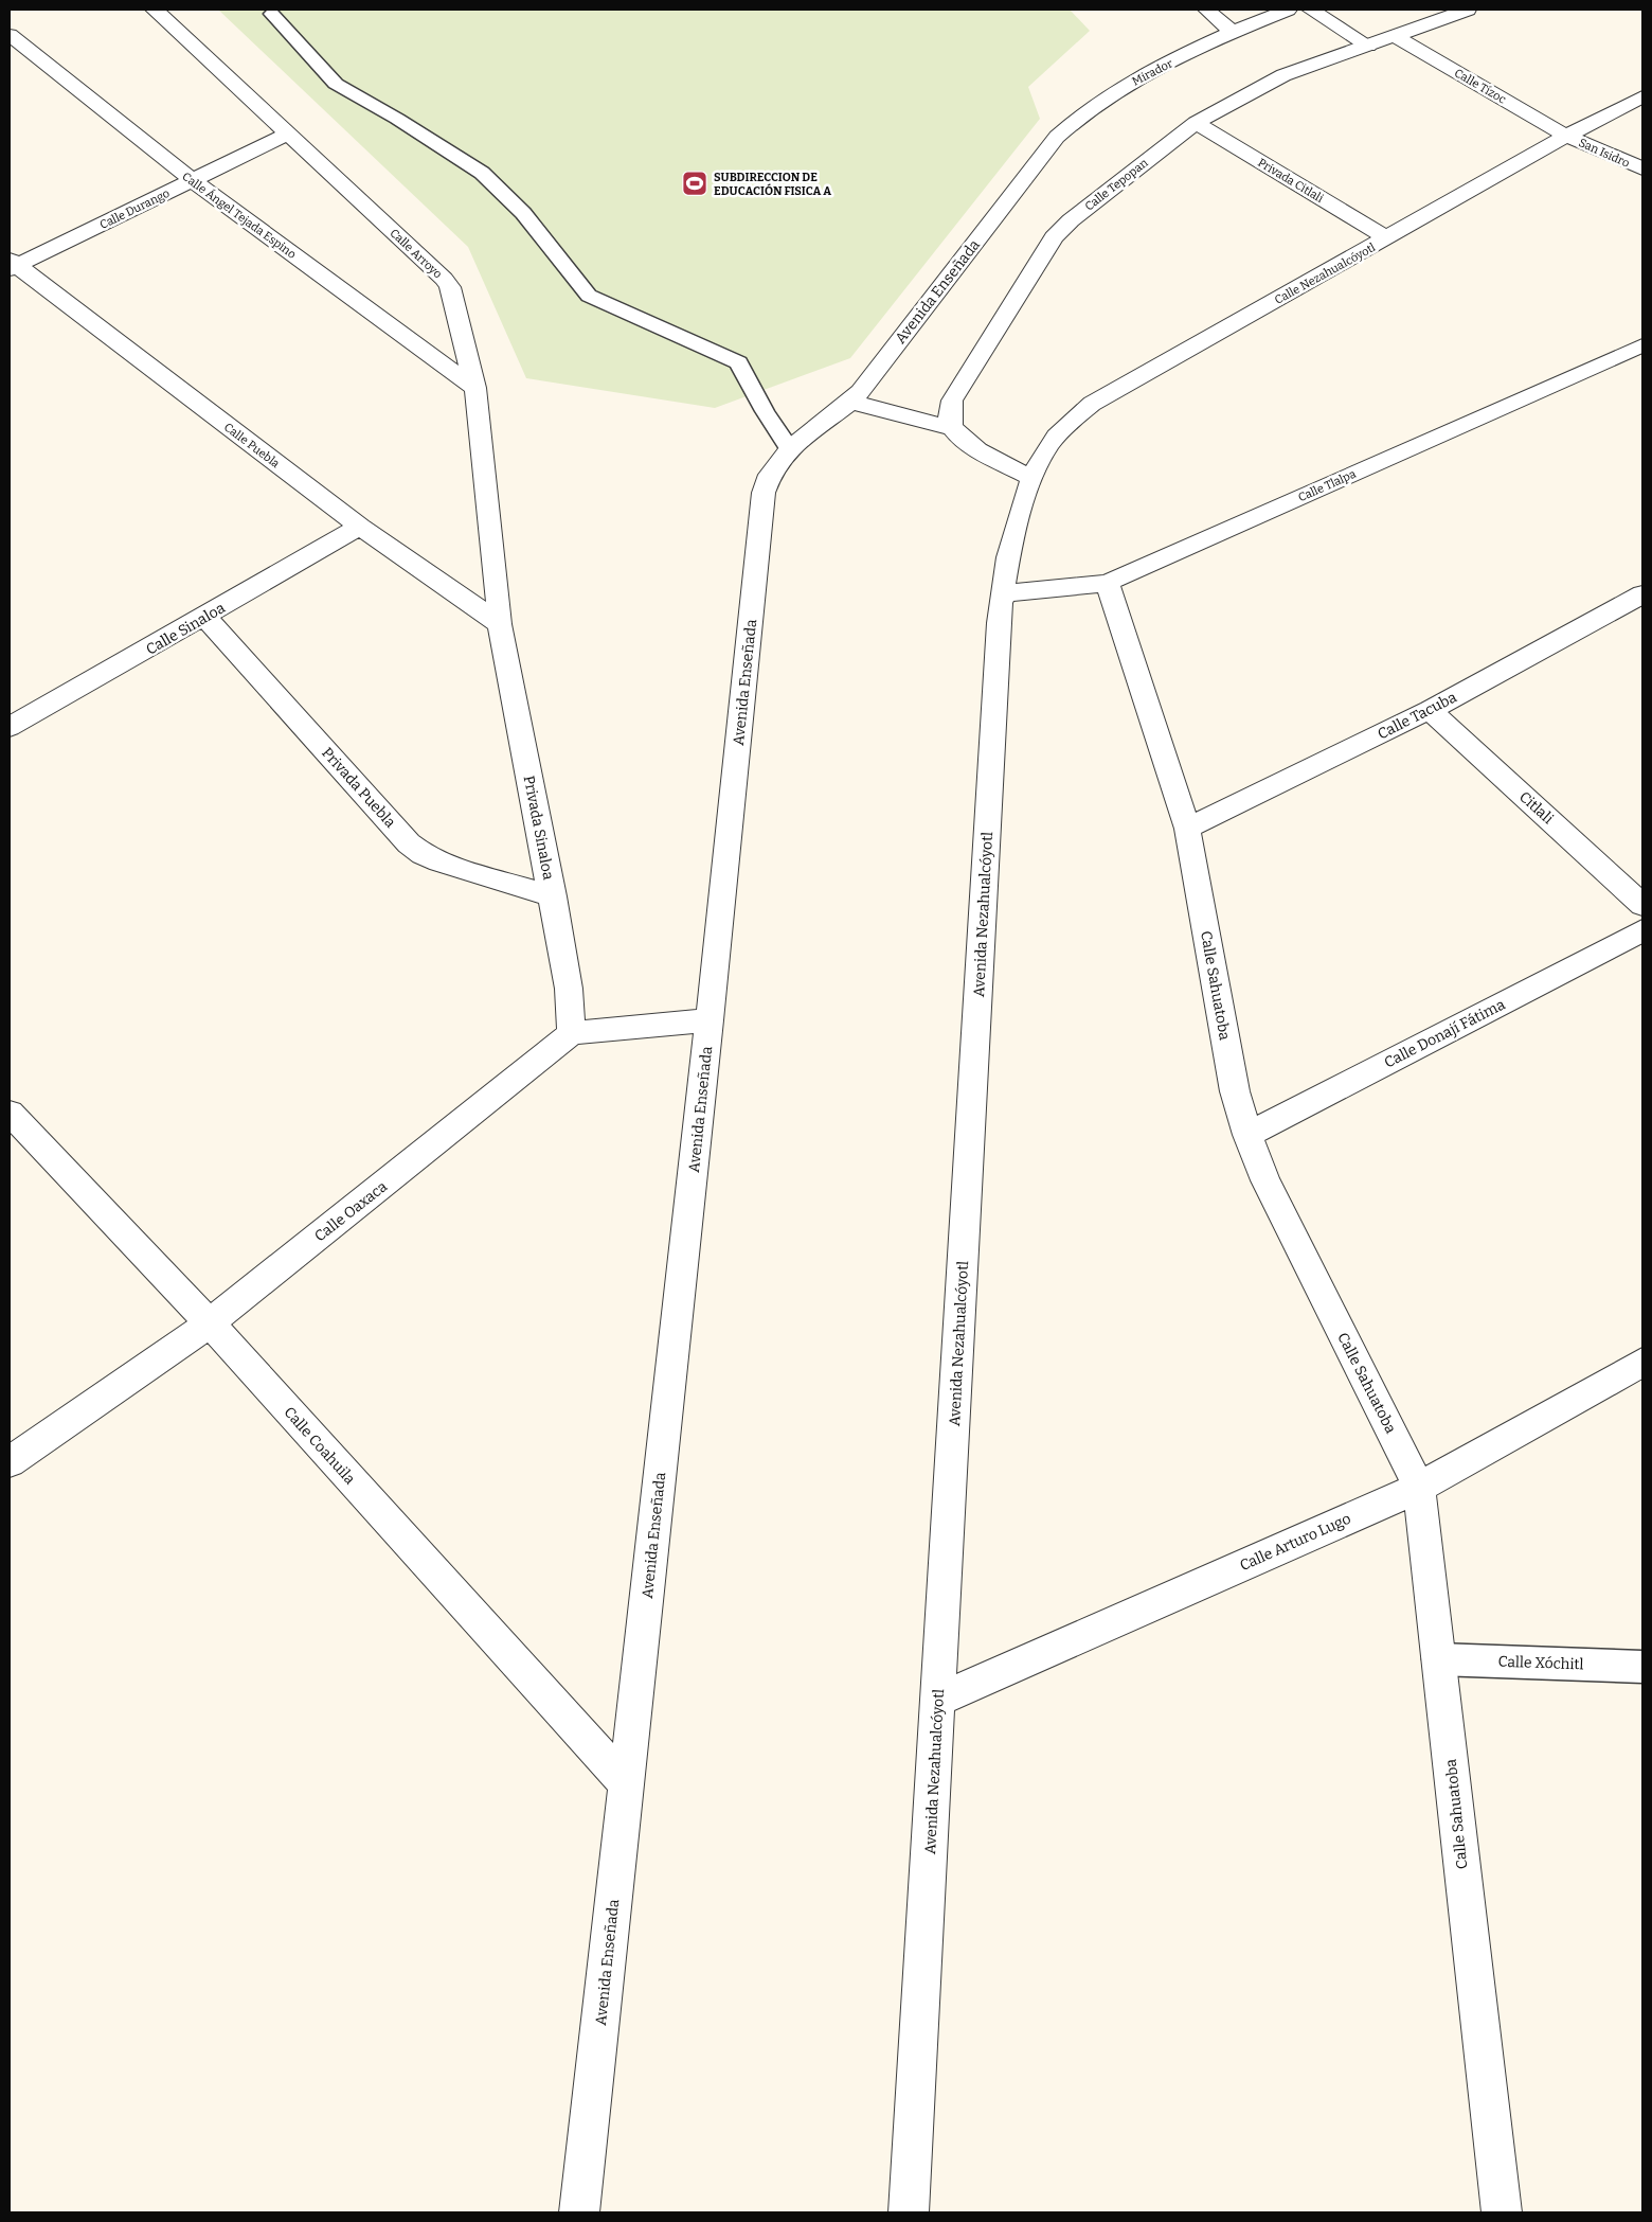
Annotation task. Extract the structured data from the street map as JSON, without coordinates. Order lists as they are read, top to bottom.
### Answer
{
  "streets": {
    "street": [
      "Mirador",
      "Calle Tízoc",
      "San Isidro",
      "Privada Citlali",
      "Calle Tepopan",
      "Calle Durango",
      "Calle Ángel Tejada Espino",
      "Calle Arroyo",
      "Calle Nezahualcóyotl",
      "Avenida Enseñada",
      "Calle Puebla",
      "Calle Tlalpa",
      "Calle Sinaloa",
      "Calle Tacuba",
      "Privada Puebla",
      "Citlali",
      "Privada Sinaloa",
      "Avenida Nezahualcóyotl",
      "Calle Sahuatoba",
      "Calle Donají Fátima",
      "Calle Oaxaca",
      "Calle Coahuila",
      "Calle Arturo Lugo"
    ],
    "lane": ["Calle Xóchitl"]
  },
  "crossings": [
    ["Mirador", "Avenida Enseñada"],
    ["Calle Tízoc", "San Isidro"],
    ["Calle Tízoc", "Calle Tepopan"],
    ["Calle Tízoc", "Calle Nezahualcóyotl"],
    ["San Isidro", "Calle Nezahualcóyotl"],
    ["Privada Citlali", "Calle Tepopan"],
    ["Privada Citlali", "Calle Nezahualcóyotl"],
    ["Calle Durango", "Calle Ángel Tejada Espino"],
    ["Calle Durango", "Calle Arroyo"],
    ["Calle Durango", "Calle Puebla"],
    ["Calle Ángel Tejada Espino", "Calle Arroyo"],
    ["Calle Arroyo", "Calle Puebla"],
    ["Calle Arroyo", "Privada Sinaloa"],
    ["Calle Nezahualcóyotl", "Avenida Nezahualcóyotl"],
    ["Avenida Enseñada", "Calle Coahuila"],
    ["Calle Puebla", "Calle Sinaloa"],
    ["Calle Puebla", "Privada Sinaloa"],
    ["Calle Tlalpa", "Avenida Nezahualcóyotl"],
    ["Calle Tlalpa", "Calle Sahuatoba"],
    ["Calle Sinaloa", "Privada Puebla"],
    ["Calle Tacuba", "Citlali"],
    ["Calle Tacuba", "Calle Sahuatoba"],
    ["Privada Puebla", "Privada Sinaloa"],
    ["Privada Sinaloa", "Calle Oaxaca"],
    ["Avenida Nezahualcóyotl", "Calle Arturo Lugo"],
    ["Calle Sahuatoba", "Calle Donají Fátima"],
    ["Calle Sahuatoba", "Calle Arturo Lugo"],
    ["Calle Sahuatoba", "Calle Xóchitl"],
    ["Calle Oaxaca", "Calle Coahuila"]
  ],
  "places": {
    "sports": ["SUBDIRECCION DE EDUCACIÓN FISICA A"]
  }
}
